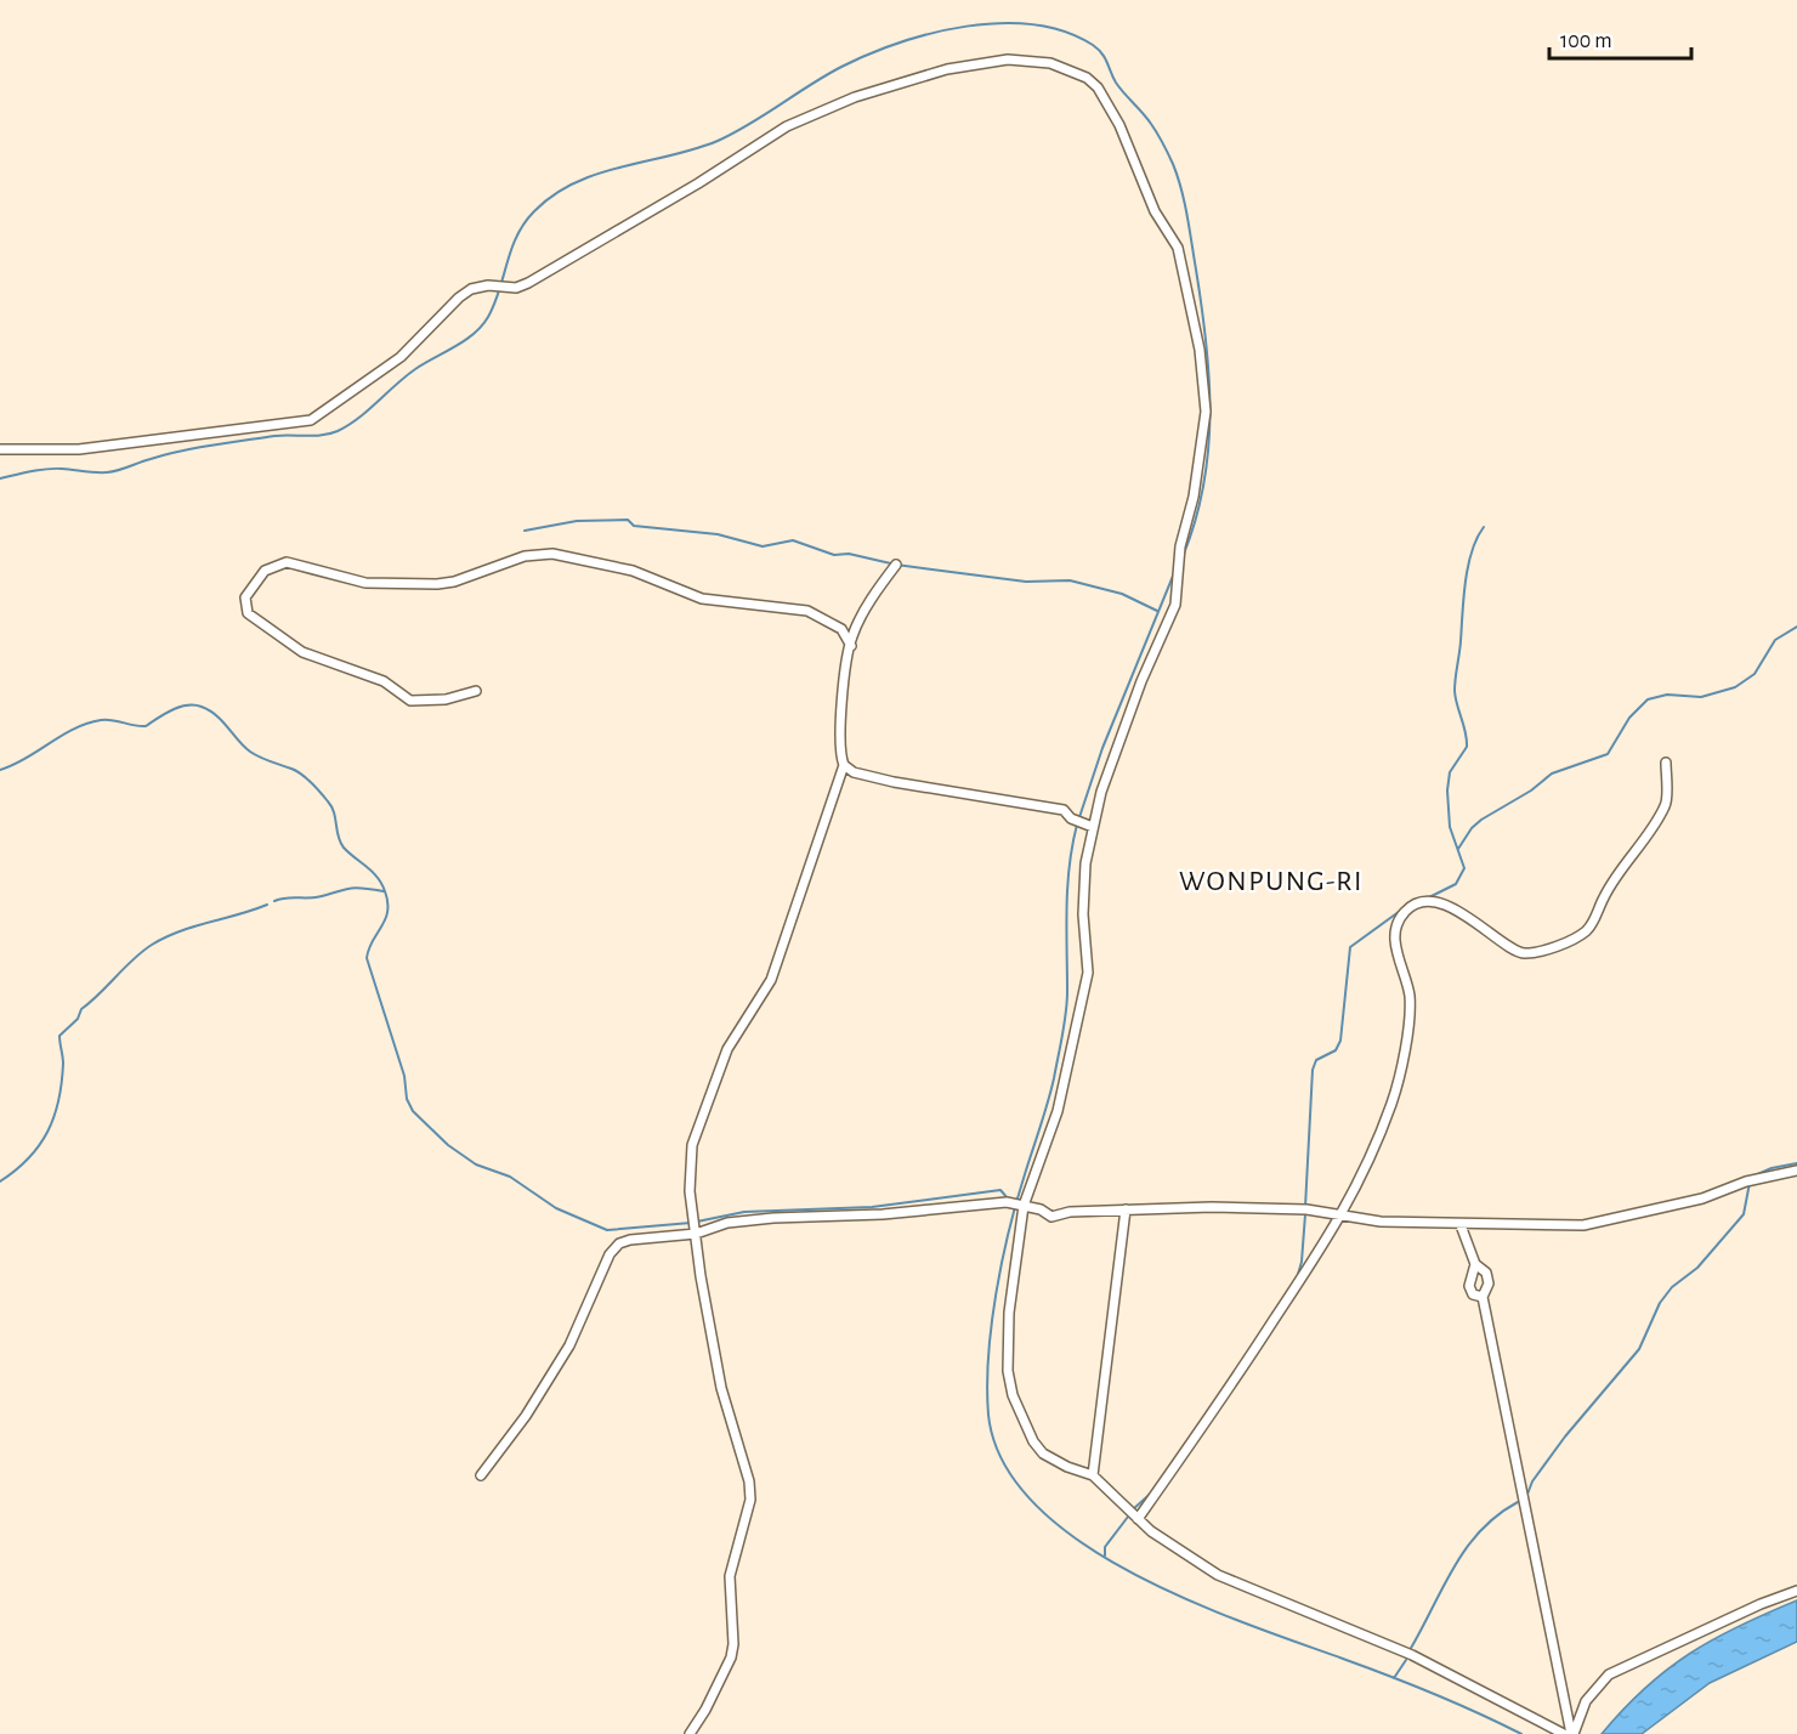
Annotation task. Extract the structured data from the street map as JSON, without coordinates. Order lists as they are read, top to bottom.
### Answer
{
  "districts": ["WONPUNG-RI"],
  "scale_bar": "100 m"
}
